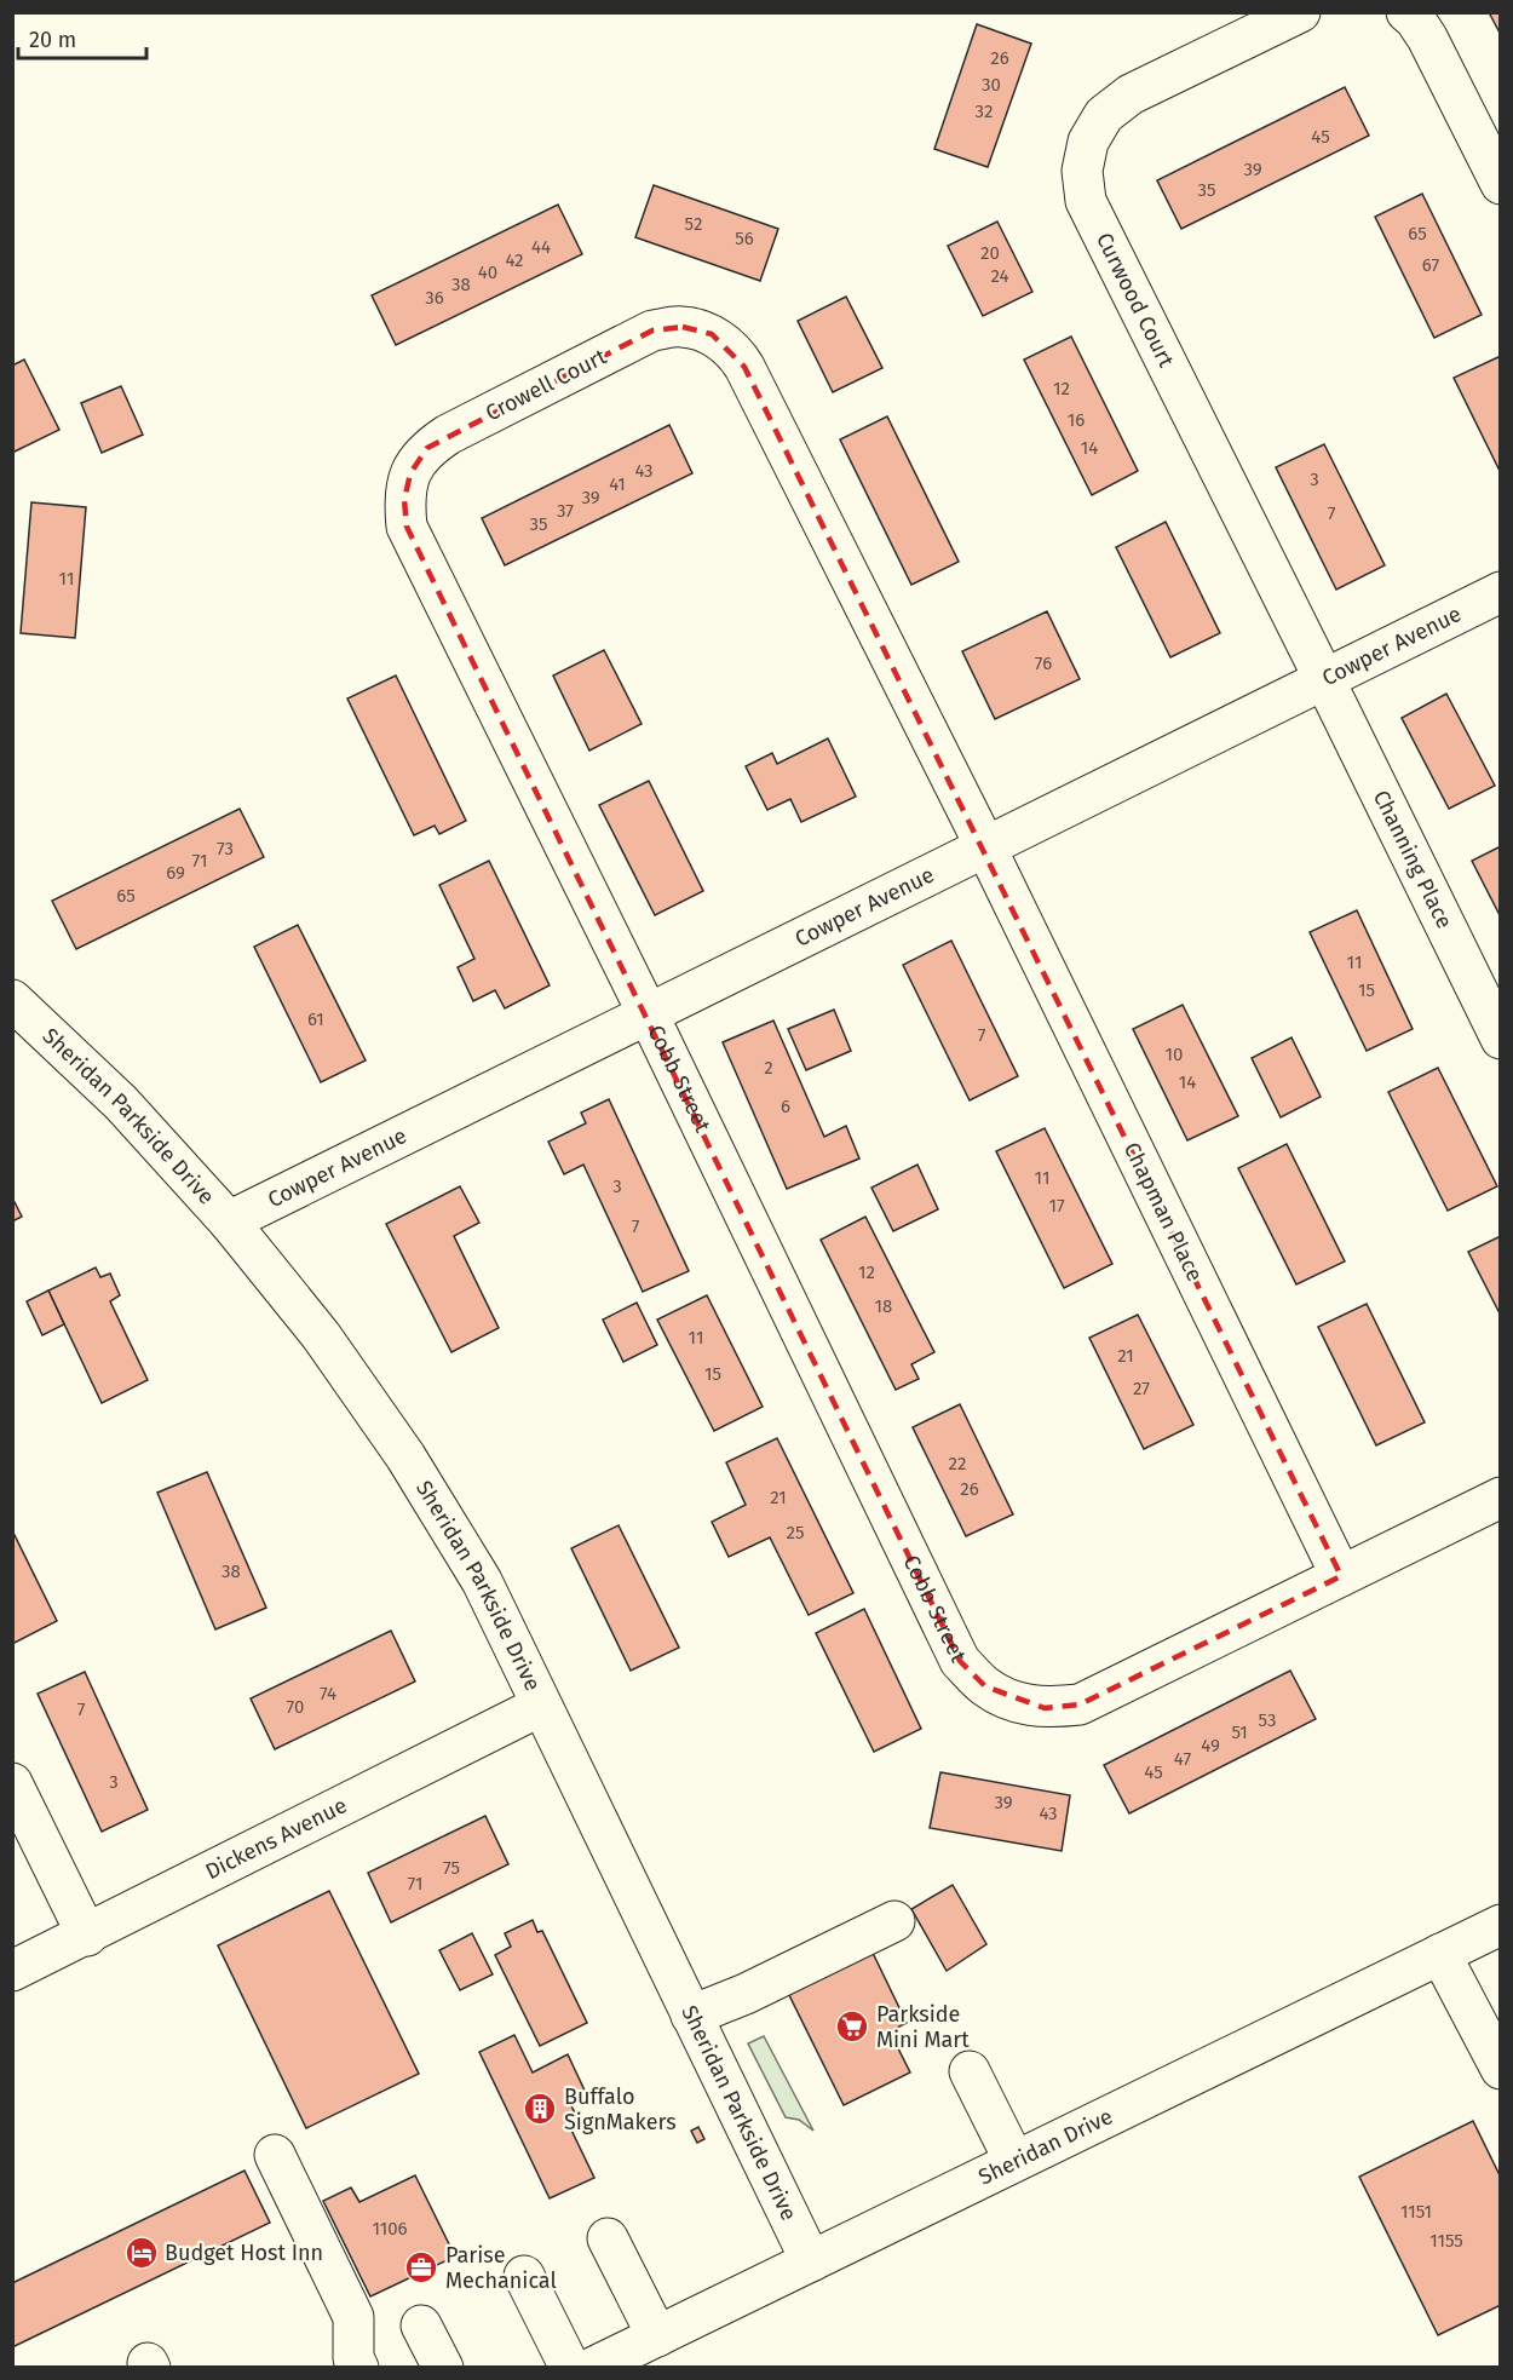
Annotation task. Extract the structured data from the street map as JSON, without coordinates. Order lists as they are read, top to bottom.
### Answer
{
  "streets": {
    "street": [
      "Curwood Court",
      "Crowell Court",
      "Cowper Avenue",
      "Channing Place",
      "Cobb Street",
      "Sheridan Parkside Drive",
      "Chapman Place",
      "Dickens Avenue",
      "Sheridan Drive"
    ]
  },
  "crossings": [
    ["Curwood Court", "Cowper Avenue"],
    ["Curwood Court", "Channing Place"],
    ["Crowell Court", "Cowper Avenue"],
    ["Crowell Court", "Cobb Street"],
    ["Crowell Court", "Chapman Place"],
    ["Cowper Avenue", "Channing Place"],
    ["Cowper Avenue", "Cobb Street"],
    ["Cowper Avenue", "Sheridan Parkside Drive"],
    ["Cowper Avenue", "Chapman Place"],
    ["Cobb Street", "Chapman Place"],
    ["Sheridan Parkside Drive", "Dickens Avenue"],
    ["Sheridan Parkside Drive", "Sheridan Drive"]
  ],
  "places": {
    "supermarket": ["Parkside Mini Mart"],
    "building": ["Buffalo SignMakers"],
    "hotel": ["Budget Host Inn"],
    "office": ["Parise Mechanical"]
  },
  "house_numbers": [
    "26",
    "30",
    "32",
    "45",
    "39",
    "35",
    "52",
    "65",
    "56",
    "44",
    "20",
    "42",
    "67",
    "40",
    "24",
    "38",
    "36",
    "12",
    "16",
    "14",
    "43",
    "3",
    "41",
    "39",
    "37",
    "7",
    "35",
    "11",
    "76",
    "73",
    "71",
    "69",
    "65",
    "11",
    "15",
    "61",
    "7",
    "10",
    "2",
    "14",
    "6",
    "11",
    "3",
    "17",
    "7",
    "12",
    "18",
    "11",
    "21",
    "15",
    "27",
    "22",
    "26",
    "21",
    "25",
    "38",
    "74",
    "70",
    "7",
    "53",
    "51",
    "49",
    "47",
    "45",
    "3",
    "39",
    "43",
    "75",
    "71",
    "1151",
    "1106",
    "1155"
  ],
  "scale_bar": "20 m"
}
